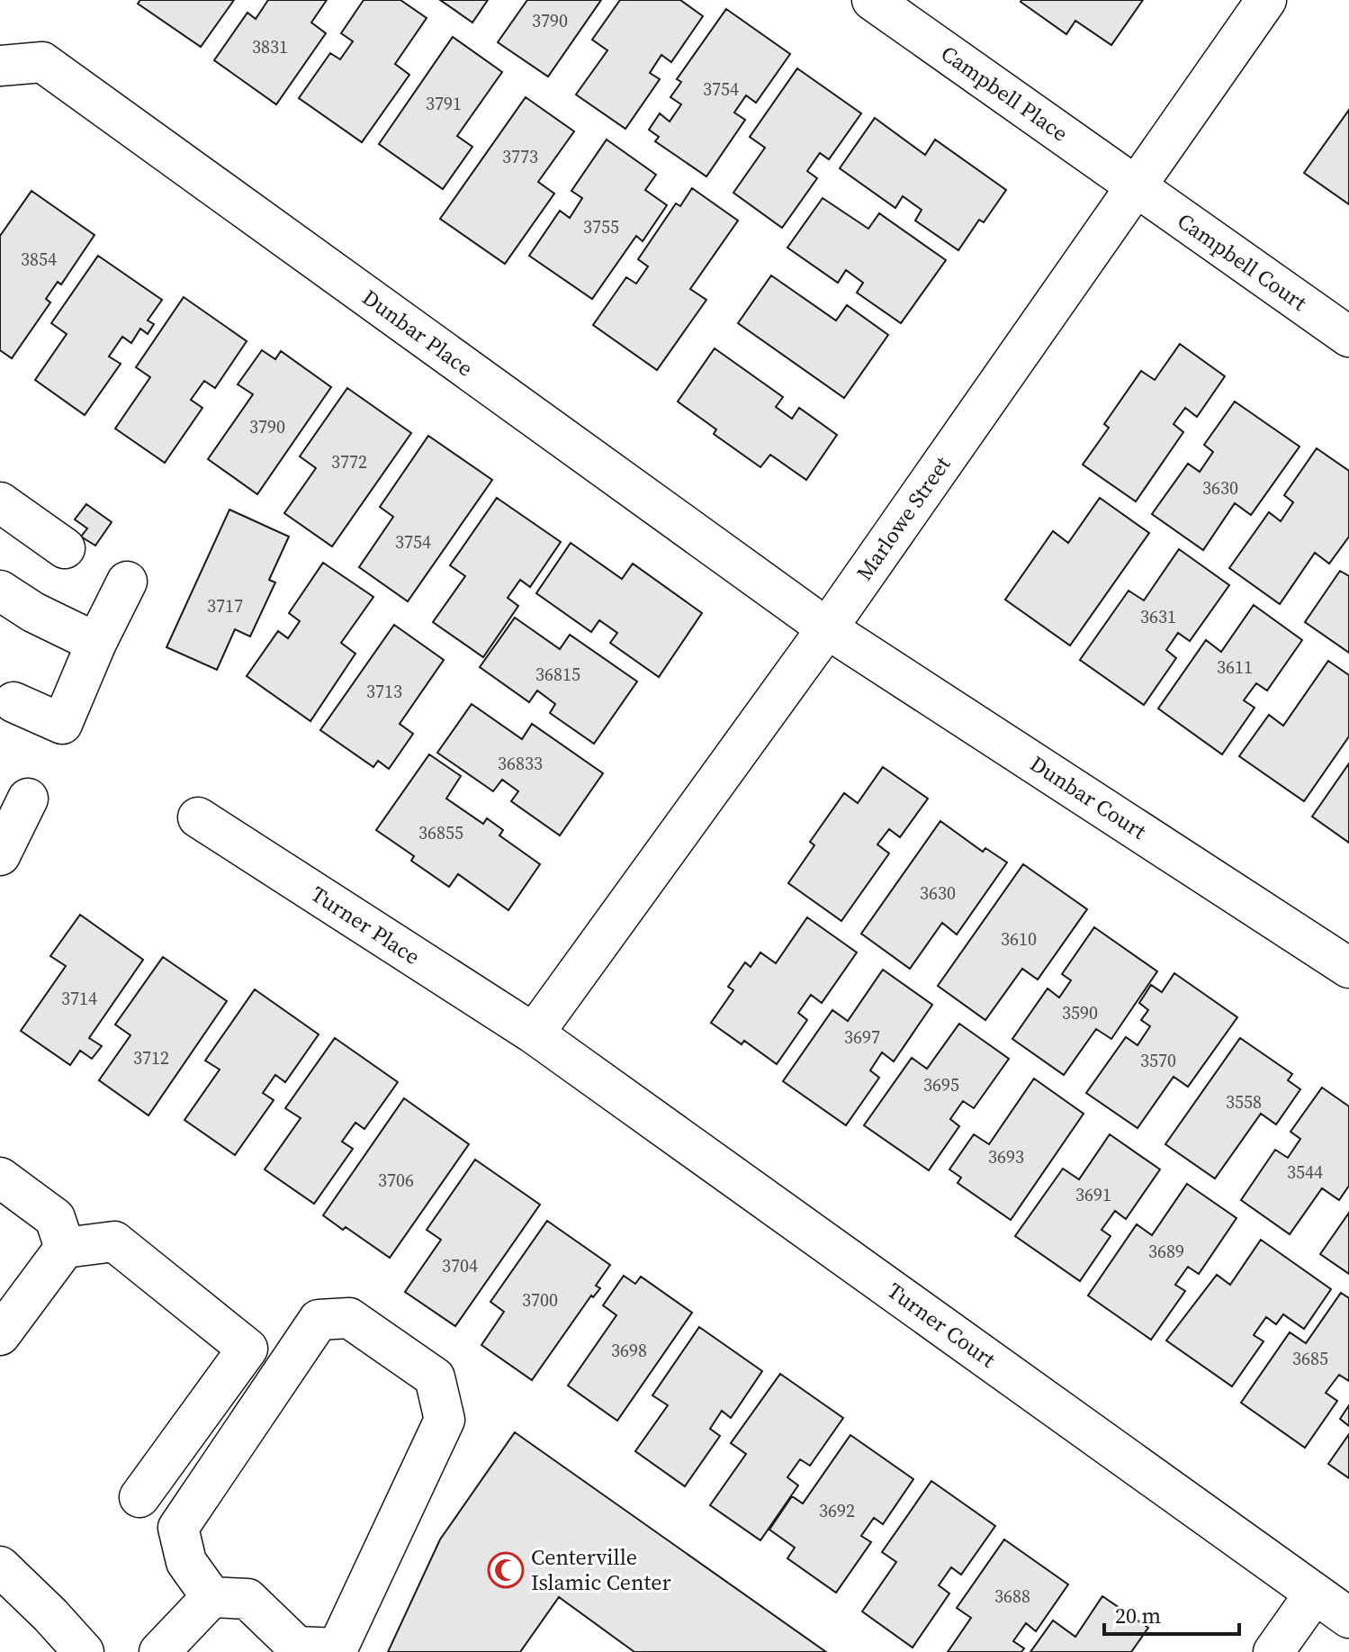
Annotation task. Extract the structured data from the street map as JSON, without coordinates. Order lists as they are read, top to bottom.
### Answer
{
  "streets": {
    "street": [
      "Campbell Place",
      "Campbell Court",
      "Dunbar Place",
      "Marlowe Street",
      "Dunbar Court",
      "Turner Place",
      "Turner Court"
    ]
  },
  "crossings": [
    ["Campbell Place", "Campbell Court"],
    ["Campbell Place", "Marlowe Street"],
    ["Campbell Court", "Marlowe Street"],
    ["Dunbar Place", "Marlowe Street"],
    ["Dunbar Place", "Dunbar Court"],
    ["Marlowe Street", "Dunbar Court"],
    ["Marlowe Street", "Turner Place"],
    ["Marlowe Street", "Turner Court"],
    ["Turner Place", "Turner Court"]
  ],
  "places": {
    "mosque": ["Centerville Islamic Center"]
  },
  "house_numbers": [
    "3790",
    "3831",
    "3754",
    "3791",
    "3773",
    "3755",
    "3854",
    "3790",
    "3772",
    "3630",
    "3754",
    "3717",
    "3631",
    "3611",
    "36815",
    "3713",
    "36833",
    "36855",
    "3630",
    "3610",
    "3714",
    "3590",
    "3697",
    "3712",
    "3570",
    "3695",
    "3558",
    "3693",
    "3544",
    "3706",
    "3691",
    "3689",
    "3704",
    "3700",
    "3698",
    "3685",
    "3692",
    "3688"
  ],
  "scale_bar": "20 m"
}
